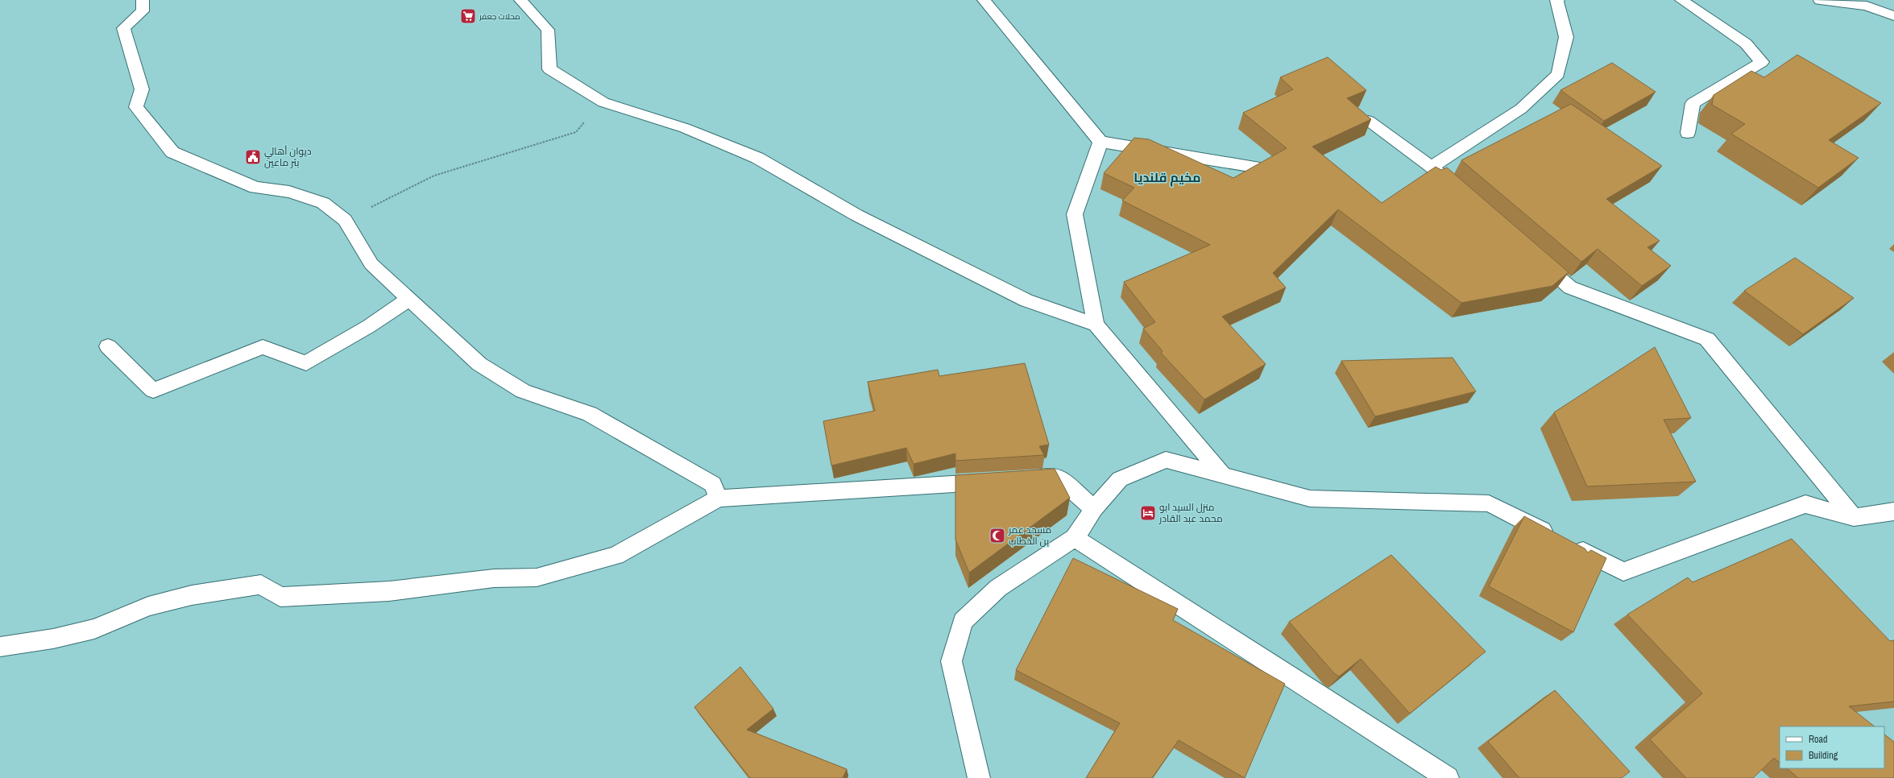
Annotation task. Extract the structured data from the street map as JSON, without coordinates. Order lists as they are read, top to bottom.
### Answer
{
  "districts": ["مخيم قلنديا"],
  "places": {
    "supermarket": ["محلات جعفر"],
    "public building": ["ديوان أهالي بئر ماعين"],
    "hotel": ["منزل السيد ابو محمد عبد القادر"],
    "mosque": ["مسجد عمر بن الخطاب"]
  },
  "legend": ["Road", "Building"]
}
